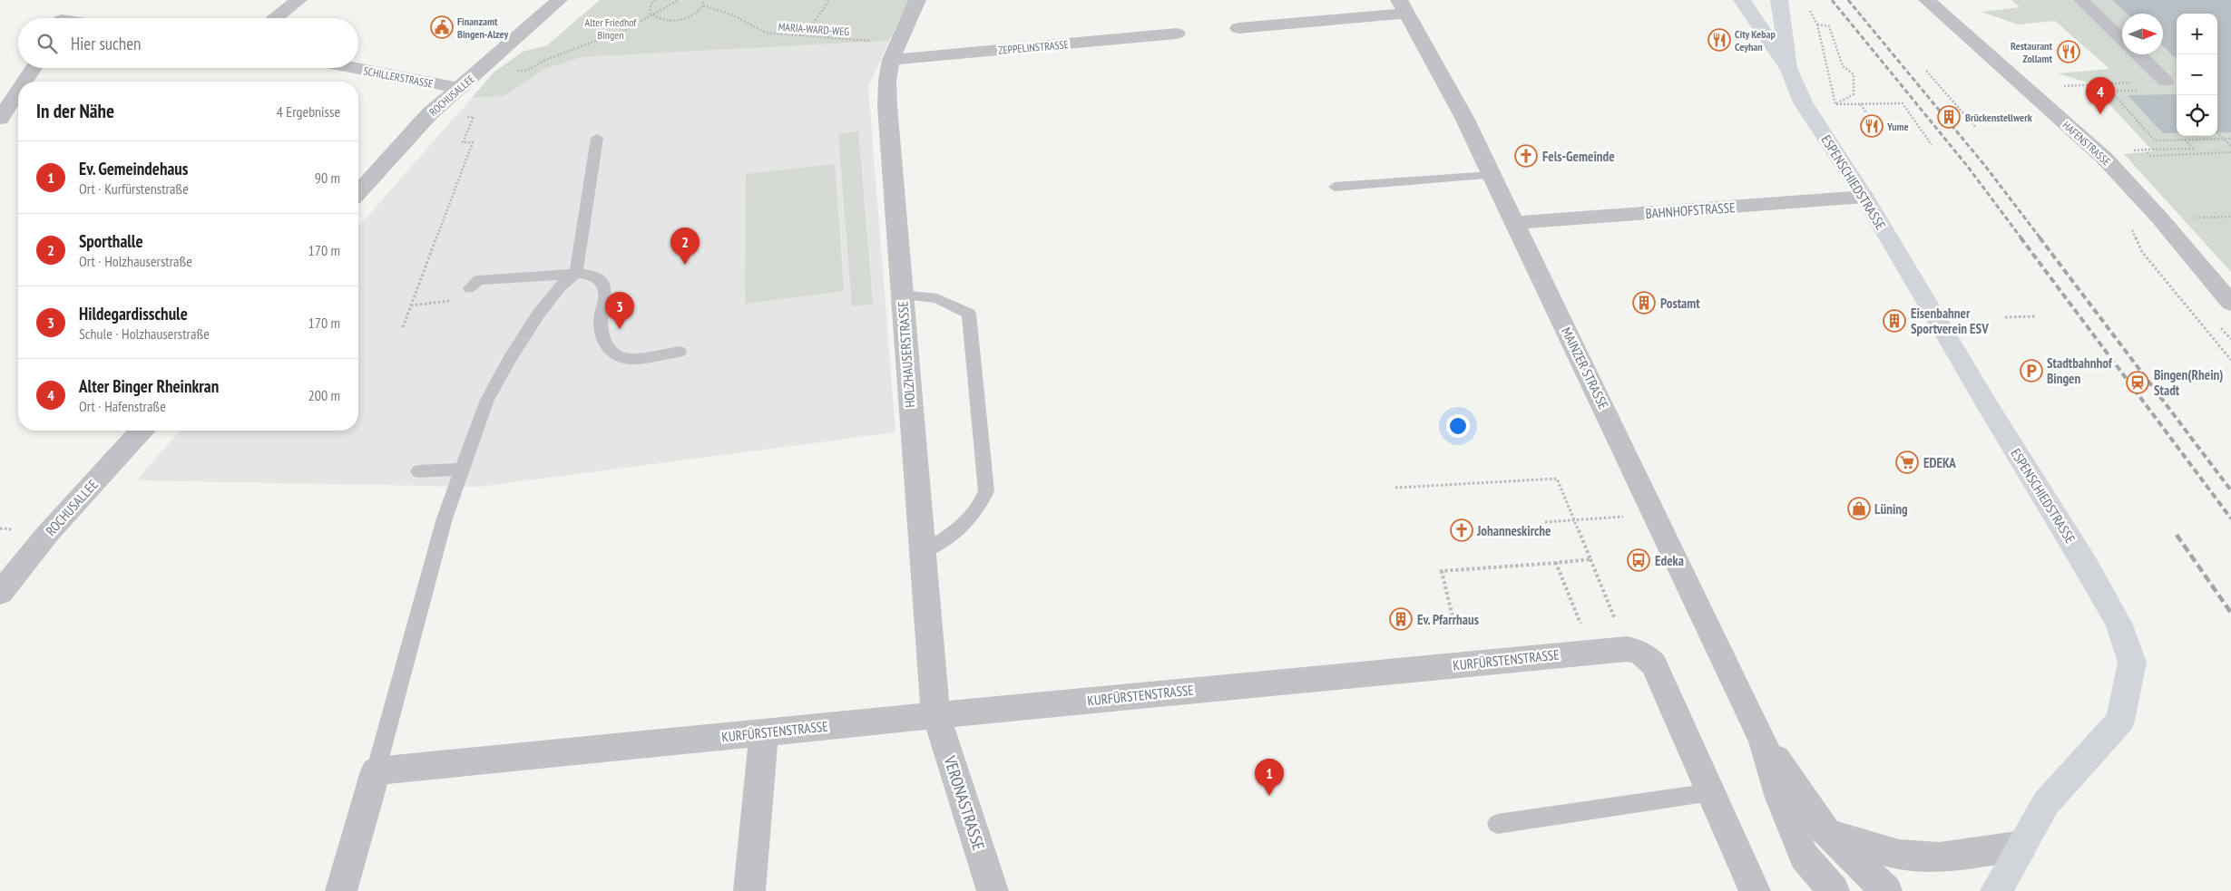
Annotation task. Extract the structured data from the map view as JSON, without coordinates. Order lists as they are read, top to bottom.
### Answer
{
  "streets": {
    "main road": ["ESPENSCHIEDSTRASSE"],
    "street": [
      "ZEPPELINSTRASSE",
      "SCHILLERSTRASSE",
      "ROCHUSALLEE",
      "HAFENSTRASSE",
      "BAHNHOFSTRASSE",
      "HOLZHAUSERSTRASSE",
      "MAINZER STRASSE",
      "KURFÜRSTENSTRASSE",
      "VERONASTRASSE"
    ],
    "path": ["MARIA-WARD-WEG"]
  },
  "crossings": [
    ["ZEPPELINSTRASSE", "HOLZHAUSERSTRASSE"],
    ["SCHILLERSTRASSE", "ROCHUSALLEE"],
    ["ESPENSCHIEDSTRASSE", "BAHNHOFSTRASSE"],
    ["BAHNHOFSTRASSE", "MAINZER STRASSE"],
    ["HOLZHAUSERSTRASSE", "KURFÜRSTENSTRASSE"],
    ["HOLZHAUSERSTRASSE", "VERONASTRASSE"],
    ["KURFÜRSTENSTRASSE", "VERONASTRASSE"]
  ],
  "parks": ["Alter Friedhof Bingen"],
  "places": {
    "public building": ["Finanzamt Bingen-Alzey"],
    "restaurant": ["City Kebap Ceyhan", "Restaurant Zollamt", "Yume"],
    "building": [
      "Brückenstellwerk",
      "Postamt",
      "Eisenbahner Sportverein ESV",
      "Ev. Pfarrhaus"
    ],
    "church": ["Fels-Gemeinde", "Johanneskirche"],
    "parking": ["Stadtbahnhof Bingen"],
    "station": ["Bingen(Rhein) Stadt"],
    "supermarket": ["EDEKA"],
    "shop": ["Lüning"],
    "bus stop": ["Edeka"]
  },
  "north": "right",
  "page": {
    "map_buttons": ["+", "−"],
    "search": "Hier suchen",
    "pins": [
      "4",
      "2",
      "3",
      "1"
    ],
    "heading": ["In der Nähe", "4 Ergebnisse"],
    "list": [
      {
        "mark": "1",
        "name": "Ev. Gemeindehaus",
        "note": "Ort · Kurfürstenstraße",
        "value": "90 m"
      },
      {
        "mark": "2",
        "name": "Sporthalle",
        "note": "Ort · Holzhauserstraße",
        "value": "170 m"
      },
      {
        "mark": "3",
        "name": "Hildegardisschule",
        "note": "Schule · Holzhauserstraße",
        "value": "170 m"
      },
      {
        "mark": "4",
        "name": "Alter Binger Rheinkran",
        "note": "Ort · Hafenstraße",
        "value": "200 m"
      }
    ]
  }
}
